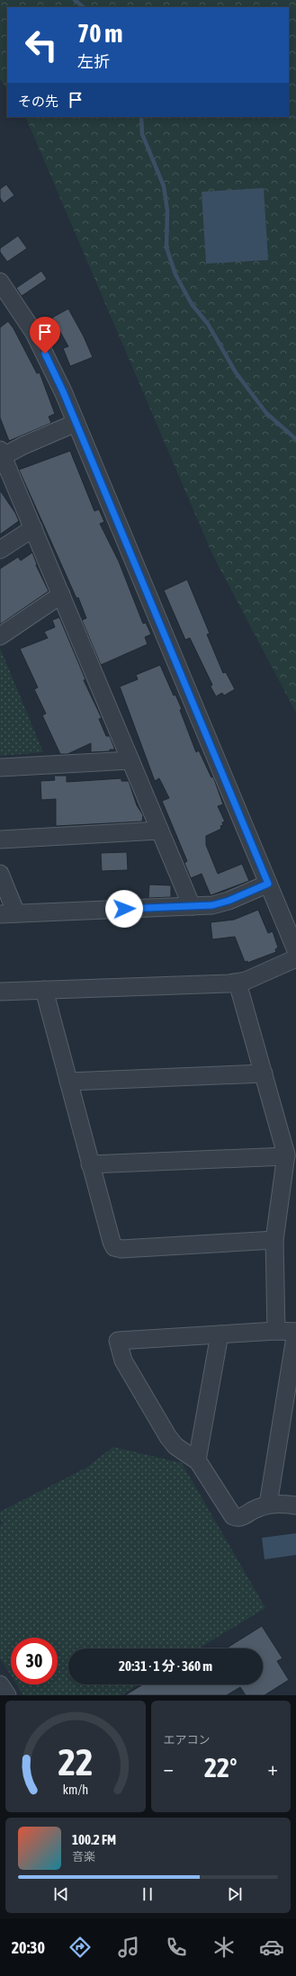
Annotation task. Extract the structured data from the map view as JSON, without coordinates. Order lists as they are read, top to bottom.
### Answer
{
  "page": {
    "turn": ["70 m", "左折"],
    "then": "その先",
    "limit": "30",
    "trip": "20:31 · 1 分 · 360 m",
    "tile": "エアコン",
    "heat": ["−", "22°", "+"],
    "song": ["100.2 FM", "音楽"],
    "tabs": "20:30",
    "gauge": ["22", "km/h"]
  }
}
